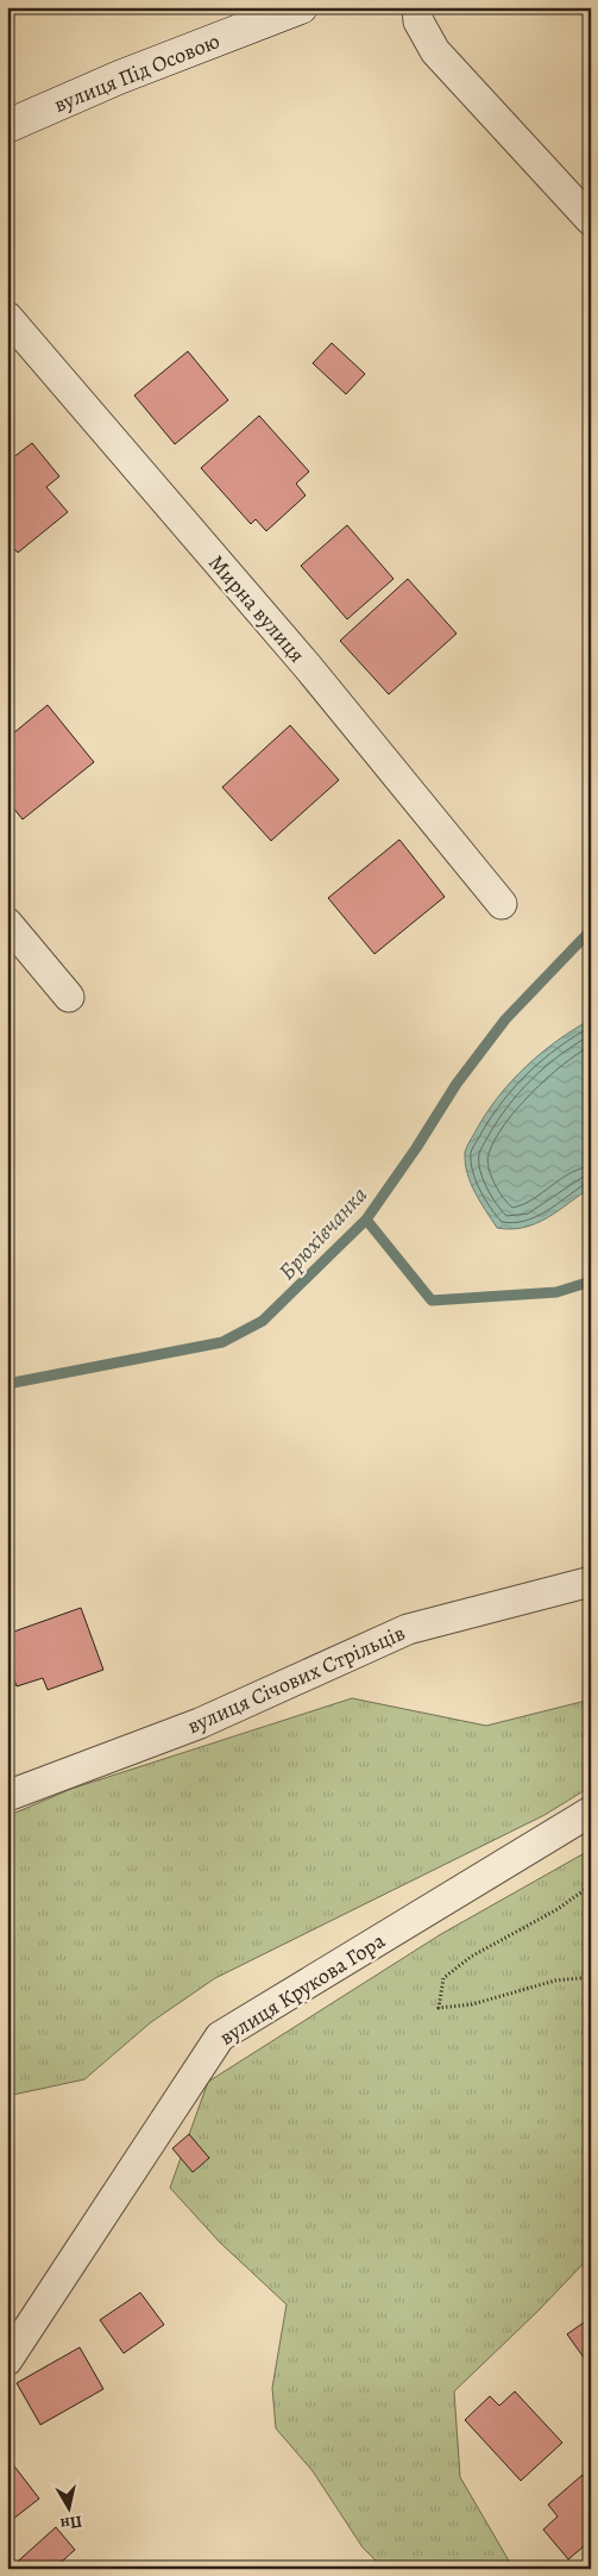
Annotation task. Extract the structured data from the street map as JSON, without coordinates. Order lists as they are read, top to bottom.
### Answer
{
  "streets": {
    "street": [
      "вулиця Під Осовою",
      "Мирна вулиця",
      "вулиця Січових Стрільців",
      "вулиця Крукова Гора"
    ]
  },
  "water": ["Брюхівчанка"],
  "north": "bottom"
}
